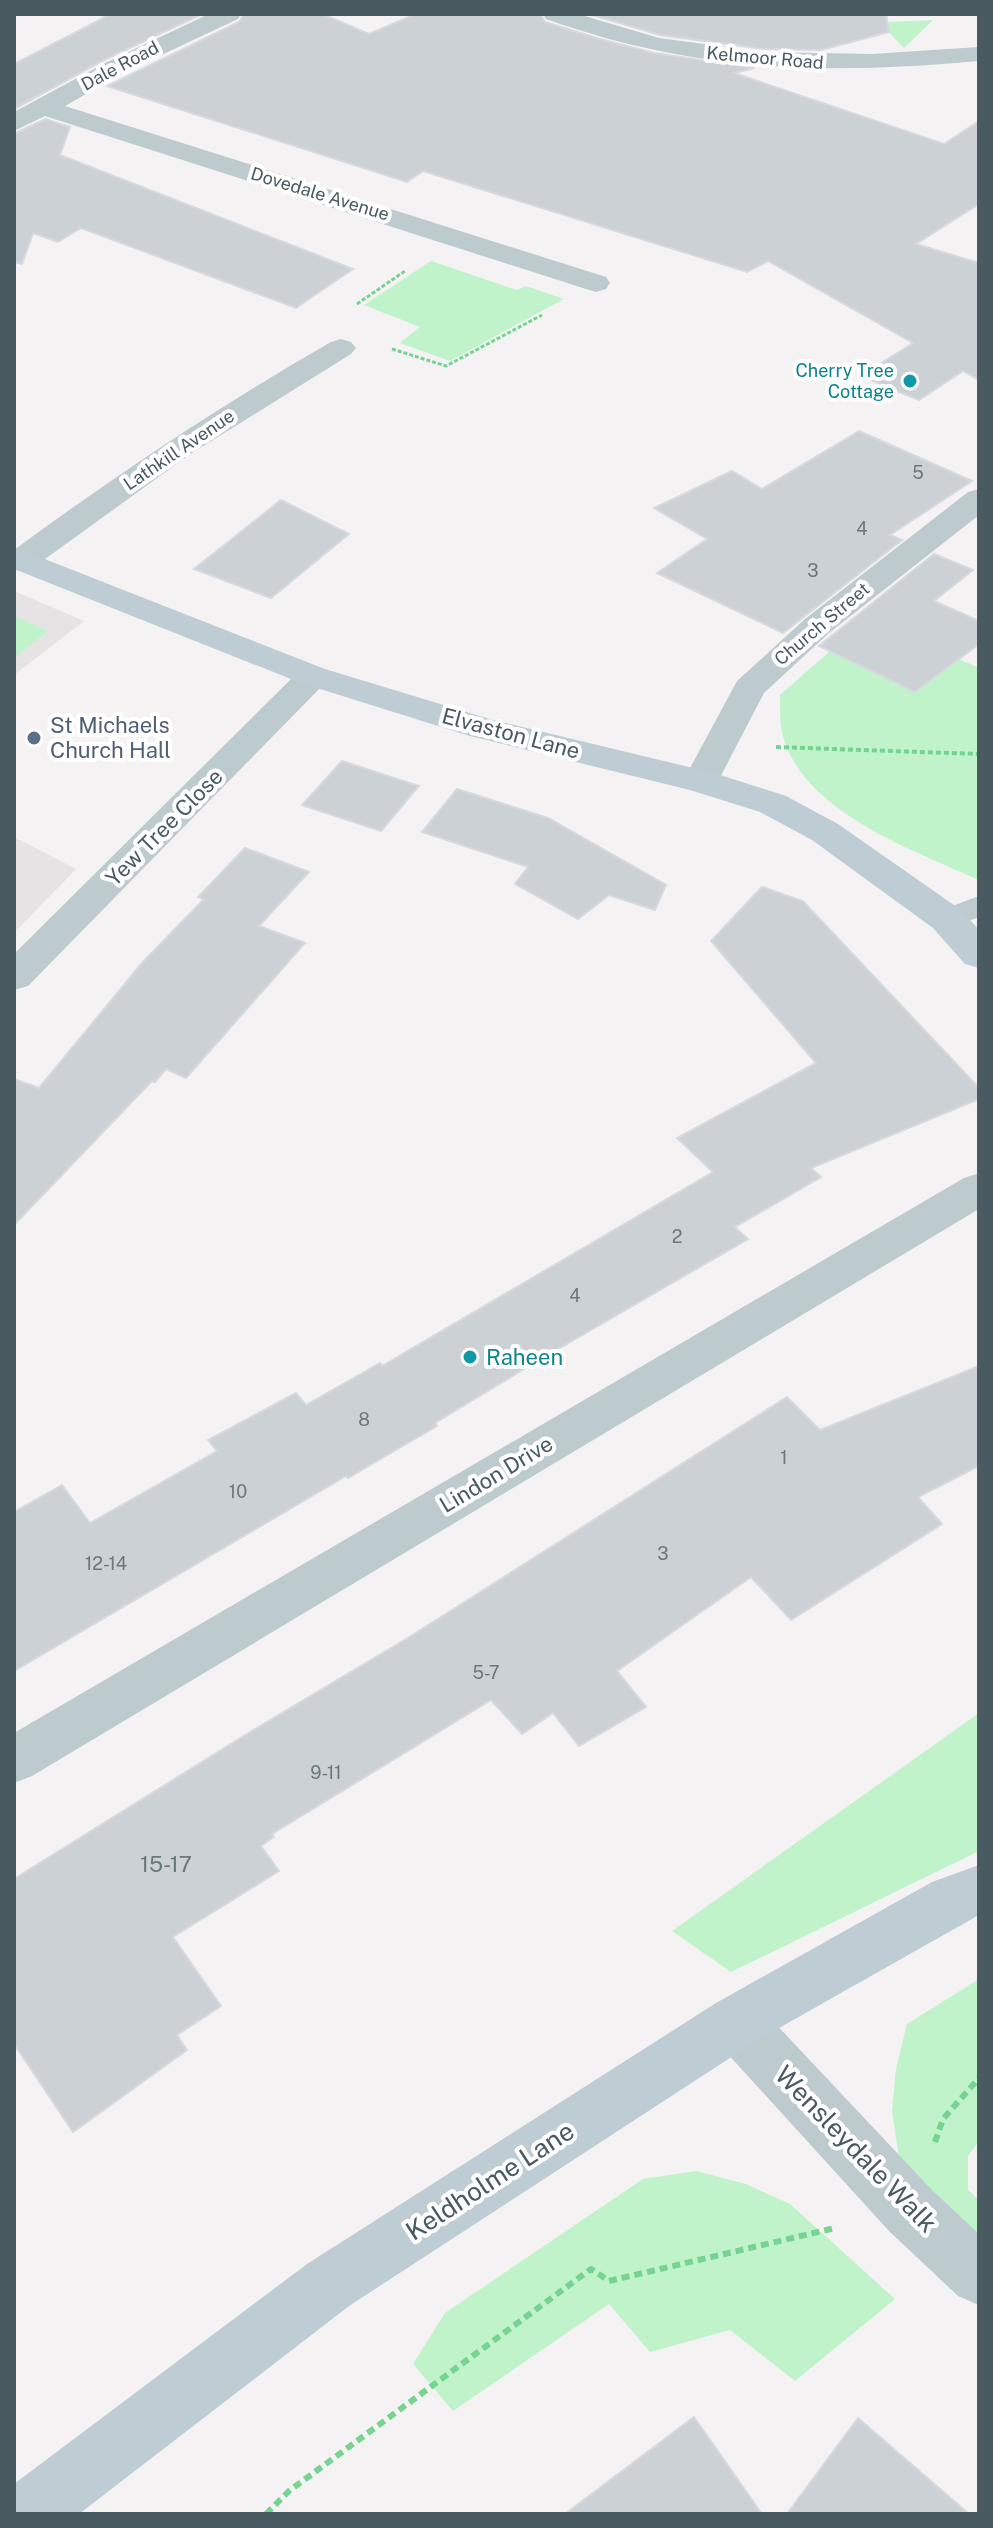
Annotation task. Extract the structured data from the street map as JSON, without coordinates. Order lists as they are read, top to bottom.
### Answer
{
  "streets": {
    "street": [
      "Kelmoor Road",
      "Dale Road",
      "Dovedale Avenue",
      "Lathkill Avenue",
      "Church Street",
      "Elvaston Lane",
      "Yew Tree Close",
      "Lindon Drive",
      "Wensleydale Walk",
      "Keldholme Lane"
    ]
  },
  "crossings": [
    ["Dale Road", "Dovedale Avenue"],
    ["Lathkill Avenue", "Elvaston Lane"],
    ["Church Street", "Elvaston Lane"],
    ["Elvaston Lane", "Yew Tree Close"],
    ["Wensleydale Walk", "Keldholme Lane"]
  ],
  "places": ["Cherry Tree Cottage", "St Michaels Church Hall", "Raheen"],
  "house_numbers": [
    "5",
    "4",
    "3",
    "2",
    "4",
    "8",
    "1",
    "10",
    "3",
    "12-14",
    "5-7",
    "9-11",
    "15-17"
  ]
}
